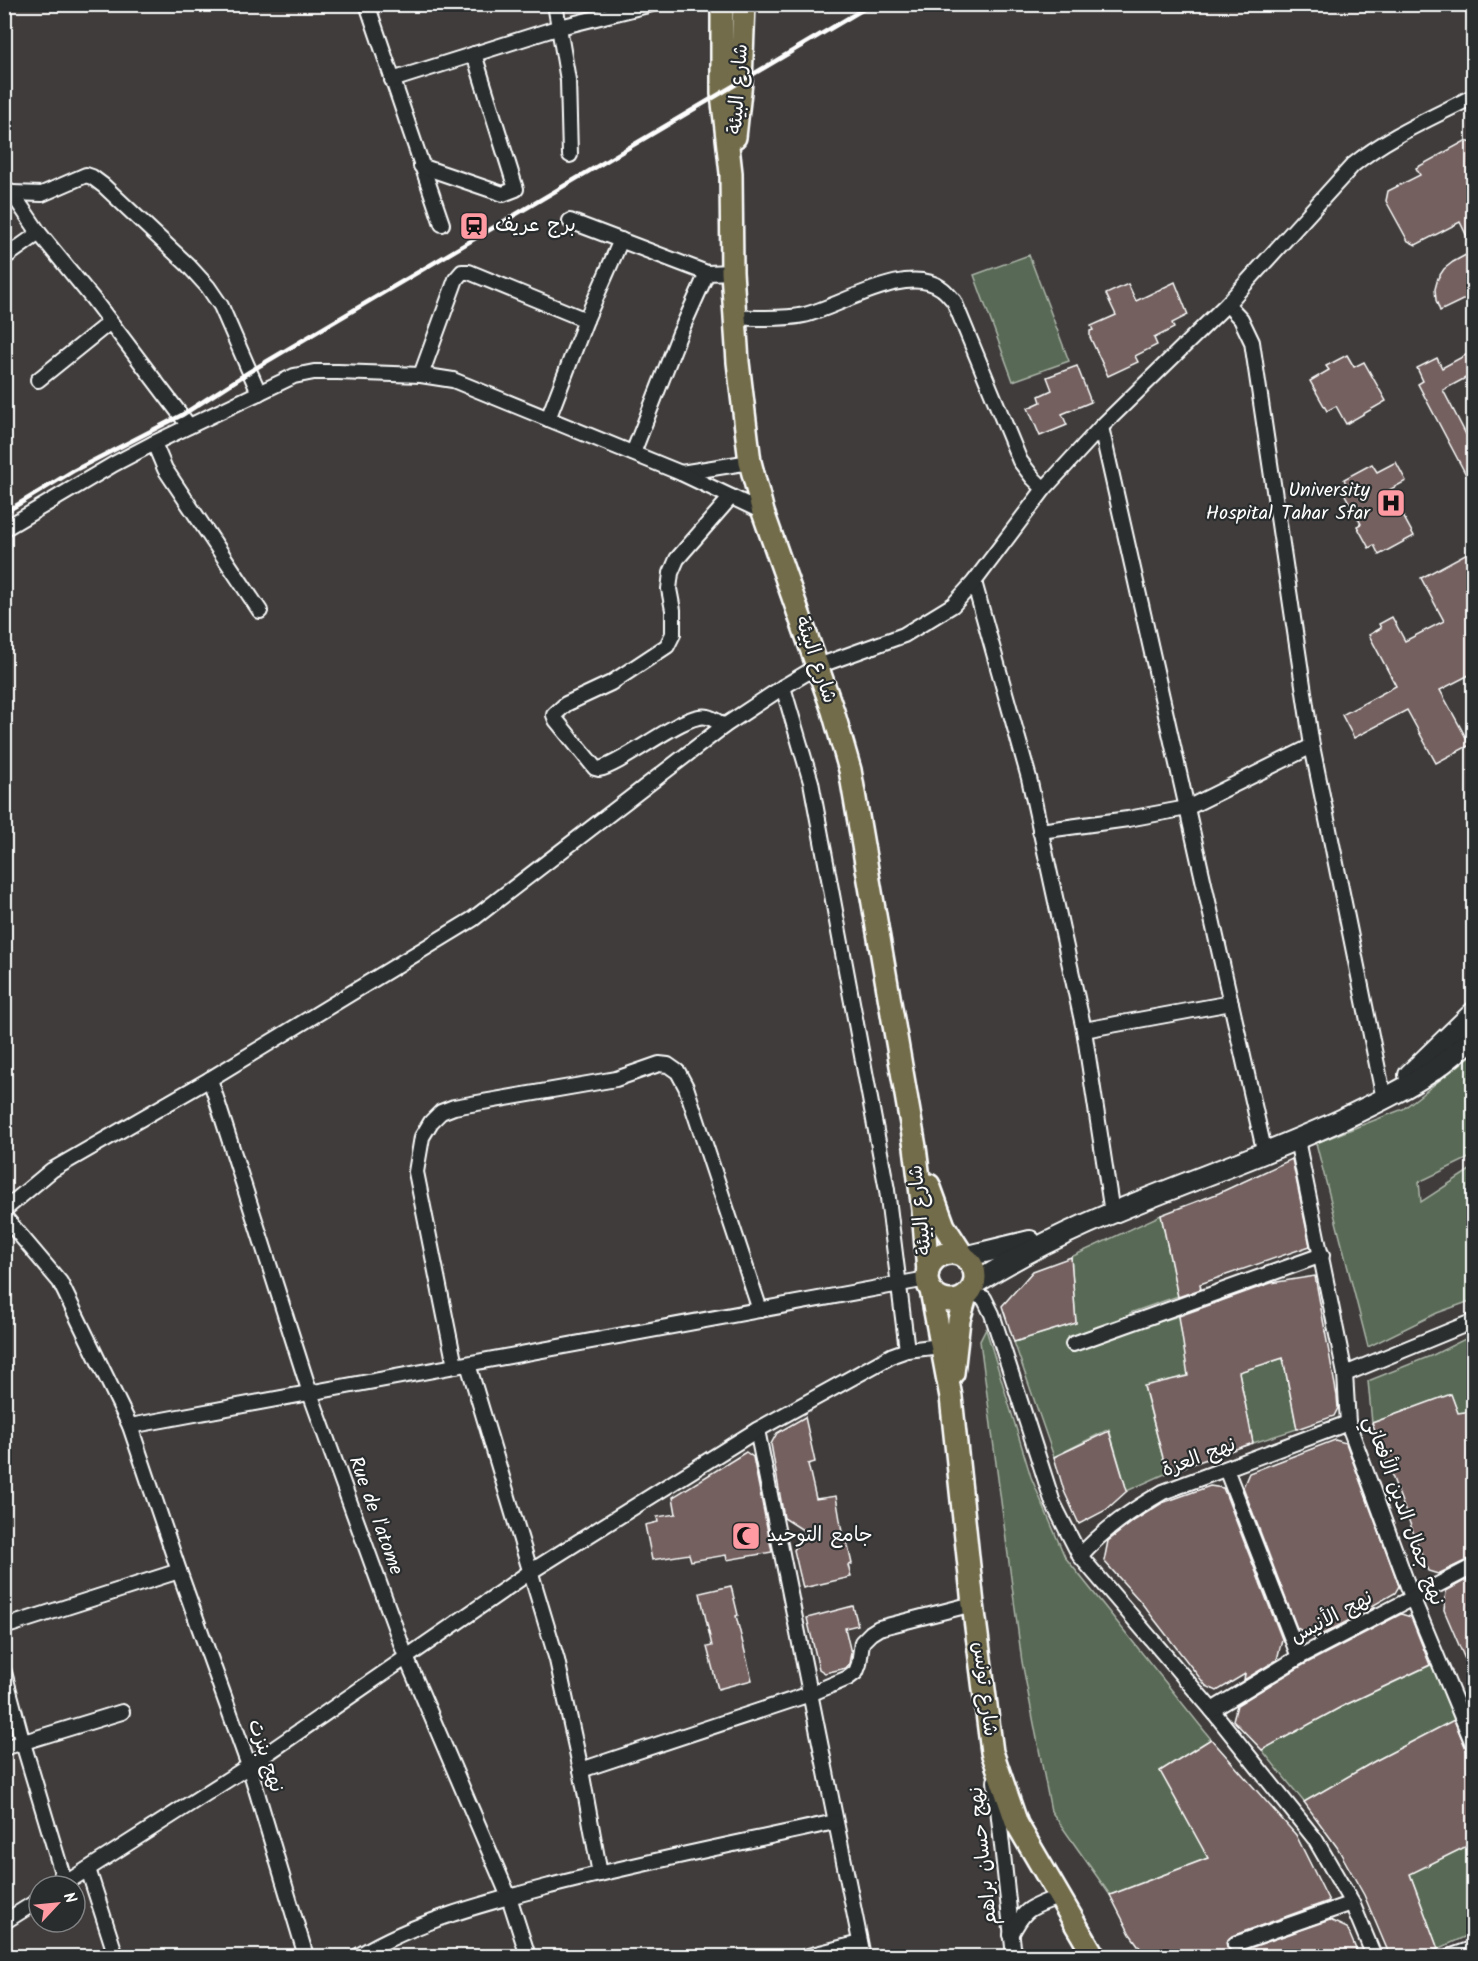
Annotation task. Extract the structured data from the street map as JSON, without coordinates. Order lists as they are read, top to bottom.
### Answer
{
  "streets": {
    "main road": ["شارع البيئة", "شارع تونس"],
    "street": [
      "نهج العزة",
      "نهج جمال الدين الأفعاني",
      "Rue de l'atome",
      "نهج الأنيس",
      "نهج بنزت",
      "نهج حسان براهم"
    ]
  },
  "crossings": [
    ["شارع البيئة", "شارع تونس"],
    ["نهج العزة", "نهج جمال الدين الأفعاني"],
    ["نهج جمال الدين الأفعاني", "نهج الأنيس"],
    ["شارع تونس", "نهج حسان براهم"]
  ],
  "places": {
    "station": ["برج عريف"],
    "hospital": ["University Hospital Tahar Sfar"],
    "mosque": ["جامع التوحيد"]
  },
  "north": "top right"
}
